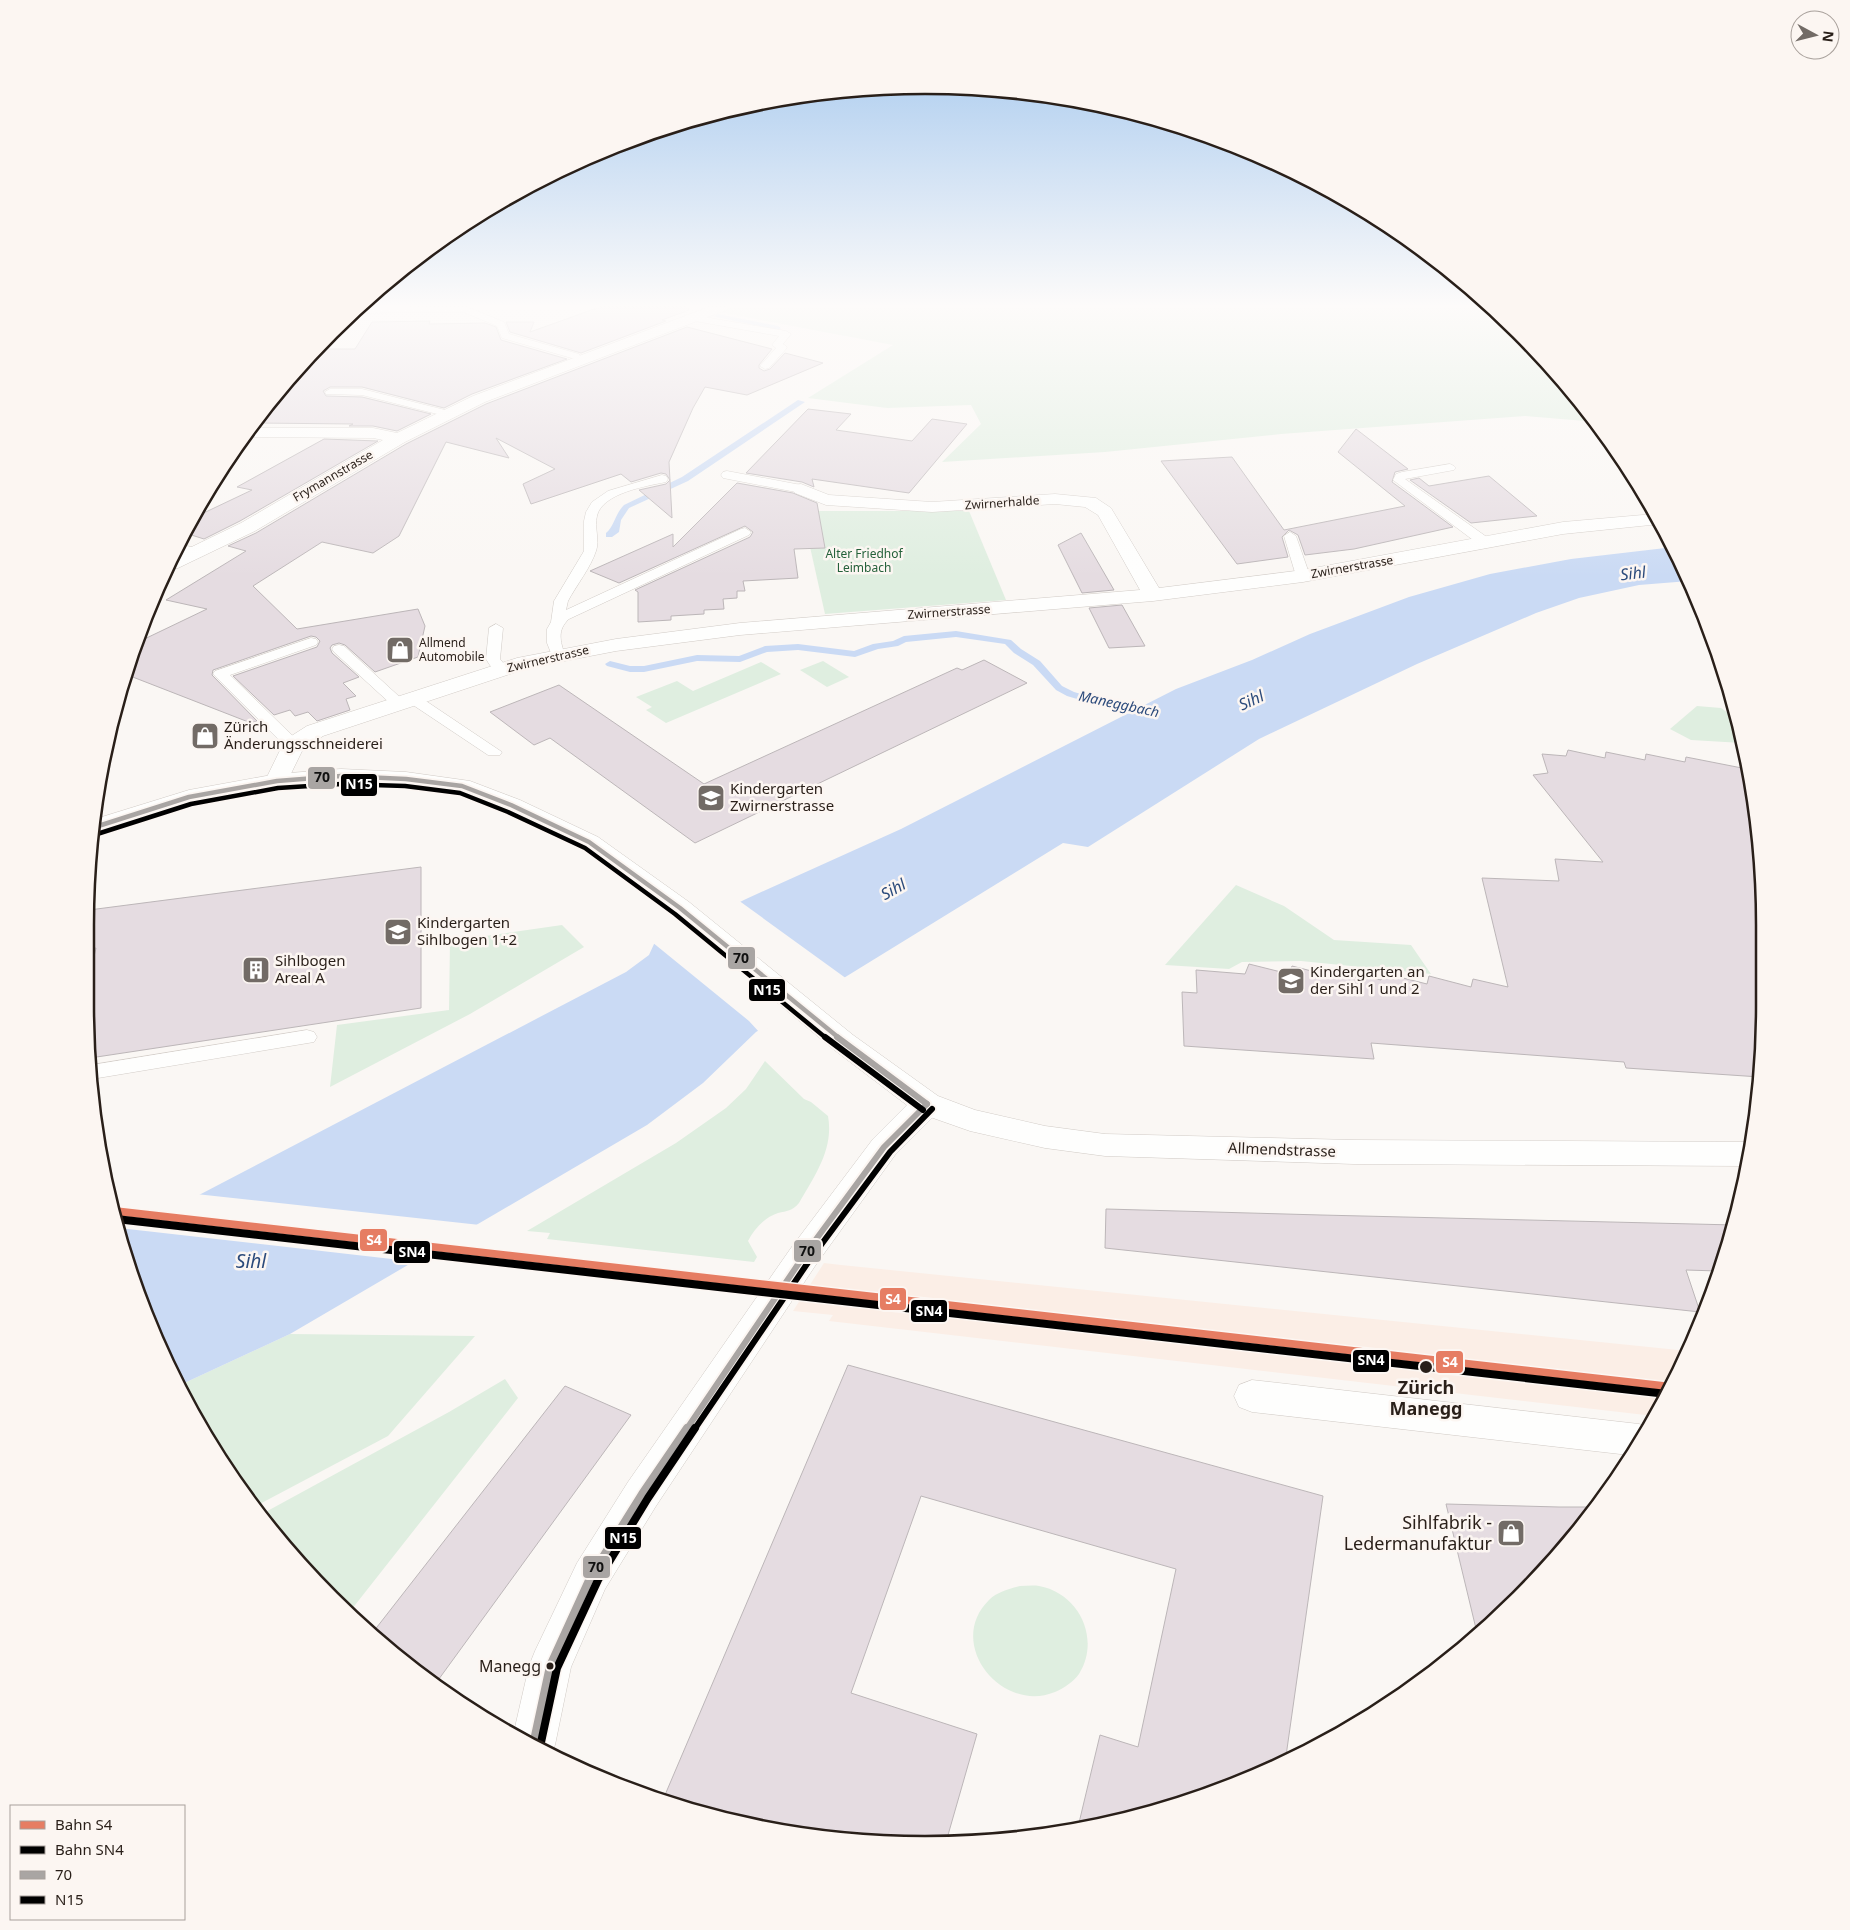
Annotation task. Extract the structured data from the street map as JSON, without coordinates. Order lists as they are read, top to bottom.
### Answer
{
  "streets": {
    "street": [
      "Frymannstrasse",
      "Zwirnerhalde",
      "Zwirnerstrasse",
      "Allmendstrasse"
    ]
  },
  "crossings": [
    ["Zwirnerhalde", "Zwirnerstrasse"]
  ],
  "water": ["Sihl", "Maneggbach"],
  "parks": ["Alter Friedhof Leimbach"],
  "places": {
    "shop": ["Allmend Automobile", "Zürich Änderungsschneiderei", "Sihlfabrik - Ledermanufaktur"],
    "school or university": ["Kindergarten Zwirnerstrasse", "Kindergarten Sihlbogen 1+2", "Kindergarten an der Sihl 1 und 2"],
    "building": ["Sihlbogen Areal A"],
    "other": ["Zürich Manegg", "Manegg"]
  },
  "lines": [
    "transit line 70",
    "transit line N15",
    "rail line S4",
    "rail line SN4"
  ],
  "legend": [
    "Bahn S4",
    "Bahn SN4",
    "70",
    "N15"
  ],
  "north": "right"
}
